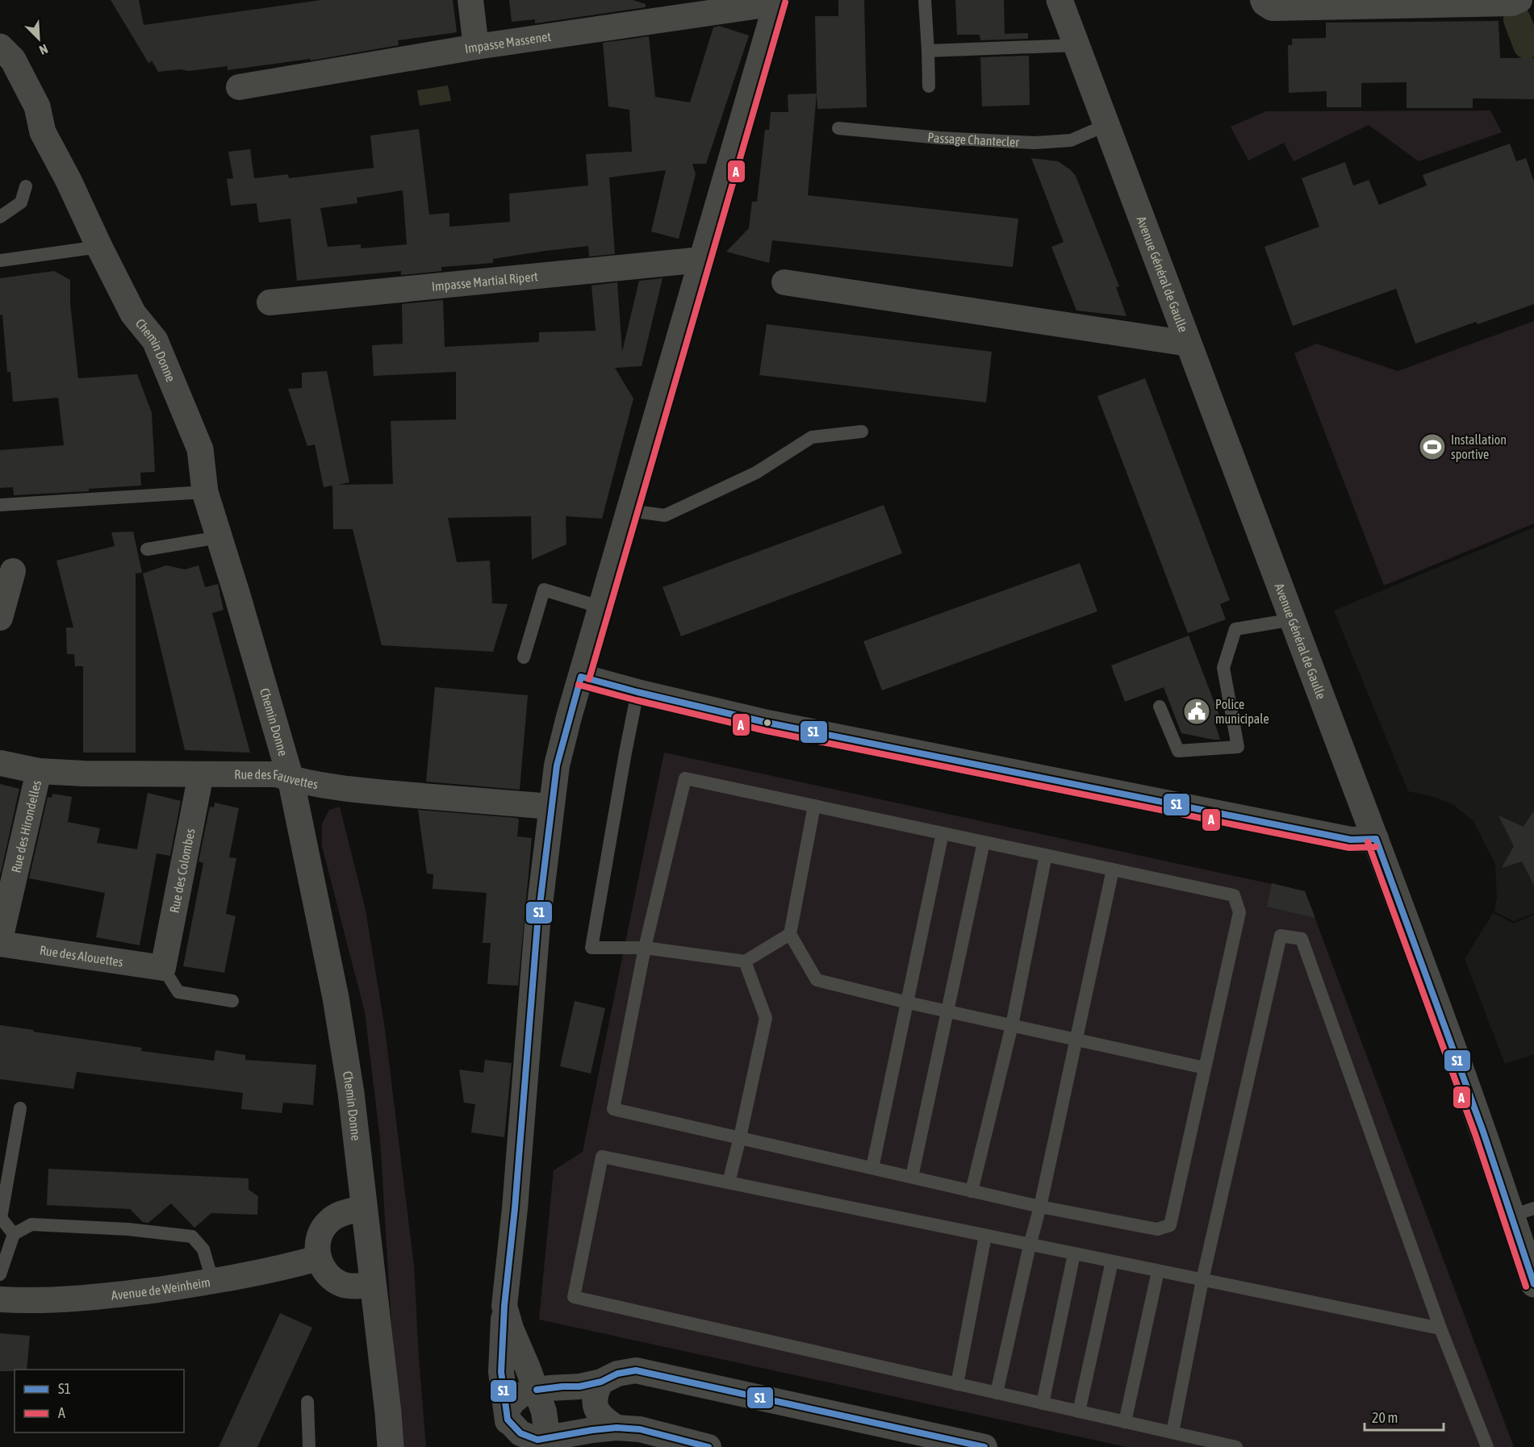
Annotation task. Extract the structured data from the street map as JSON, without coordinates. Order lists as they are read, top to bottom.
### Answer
{
  "streets": {
    "street": [
      "Impasse Massenet",
      "Avenue Général de Gaulle",
      "Impasse Martial Ripert",
      "Chemin Donne",
      "Rue des Fauvettes",
      "Rue des Hirondelles",
      "Rue des Colombes",
      "Rue des Alouettes",
      "Avenue de Weinheim"
    ],
    "lane": ["Passage Chantecler"]
  },
  "crossings": [
    ["Passage Chantecler", "Avenue Général de Gaulle"],
    ["Chemin Donne", "Rue des Fauvettes"],
    ["Rue des Fauvettes", "Rue des Hirondelles"],
    ["Rue des Fauvettes", "Rue des Colombes"],
    ["Rue des Colombes", "Rue des Alouettes"]
  ],
  "places": {
    "sports": ["Installation sportive"],
    "public building": ["Police municipale"]
  },
  "lines": ["transit line A", "transit line S1"],
  "legend": ["S1", "A"],
  "scale_bar": "20 m",
  "north": "bottom right"
}
